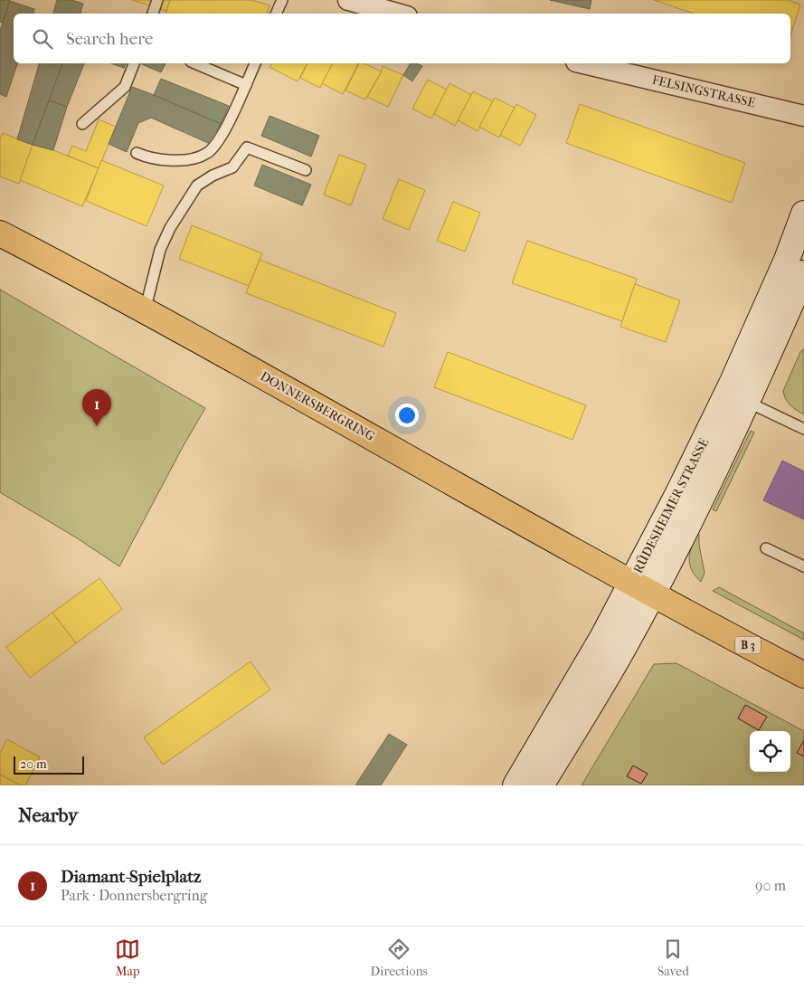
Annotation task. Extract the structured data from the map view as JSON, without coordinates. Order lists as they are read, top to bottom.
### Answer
{
  "streets": {
    "main road": ["DONNERSBERGRING", "RÜDESHEIMER STRASSE", "B 3"],
    "street": ["FELSINGSTRASSE"]
  },
  "crossings": [
    ["DONNERSBERGRING", "RÜDESHEIMER STRASSE"],
    ["DONNERSBERGRING", "B 3"],
    ["RÜDESHEIMER STRASSE", "B 3"]
  ],
  "scale_bar": "20 m",
  "page": {
    "search": "Search here",
    "pins": "1",
    "scale": "20 m",
    "heading": "Nearby",
    "list": [
      {
        "mark": "1",
        "name": "Diamant-Spielplatz",
        "note": "Park · Donnersbergring",
        "value": "90 m"
      }
    ],
    "nav": ["Map", "Directions", "Saved"]
  }
}
